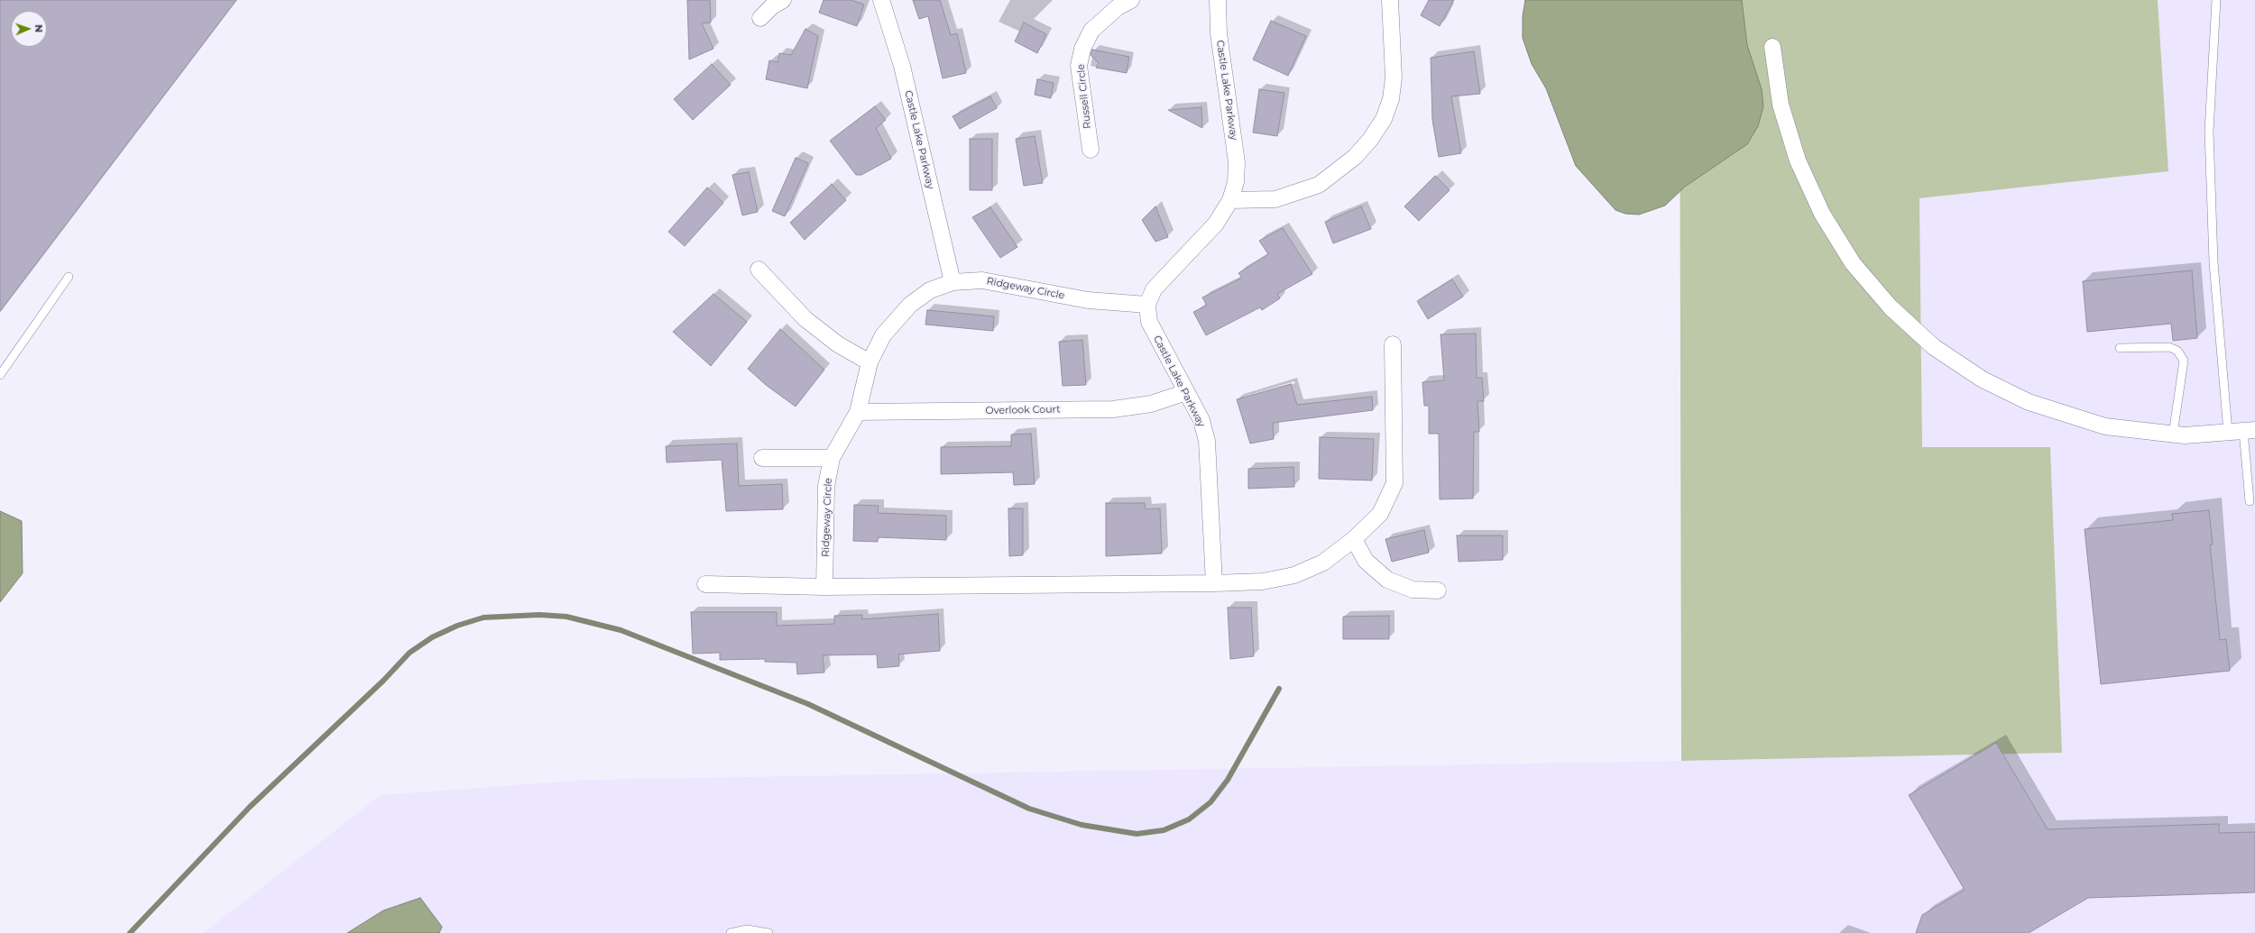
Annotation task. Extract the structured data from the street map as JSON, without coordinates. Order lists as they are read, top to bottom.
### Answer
{
  "streets": {
    "street": [
      "Castle Lake Parkway",
      "Russell Circle",
      "Ridgeway Circle",
      "Overlook Court"
    ]
  },
  "crossings": [
    ["Castle Lake Parkway", "Ridgeway Circle"],
    ["Castle Lake Parkway", "Overlook Court"],
    ["Ridgeway Circle", "Overlook Court"]
  ],
  "north": "right"
}
